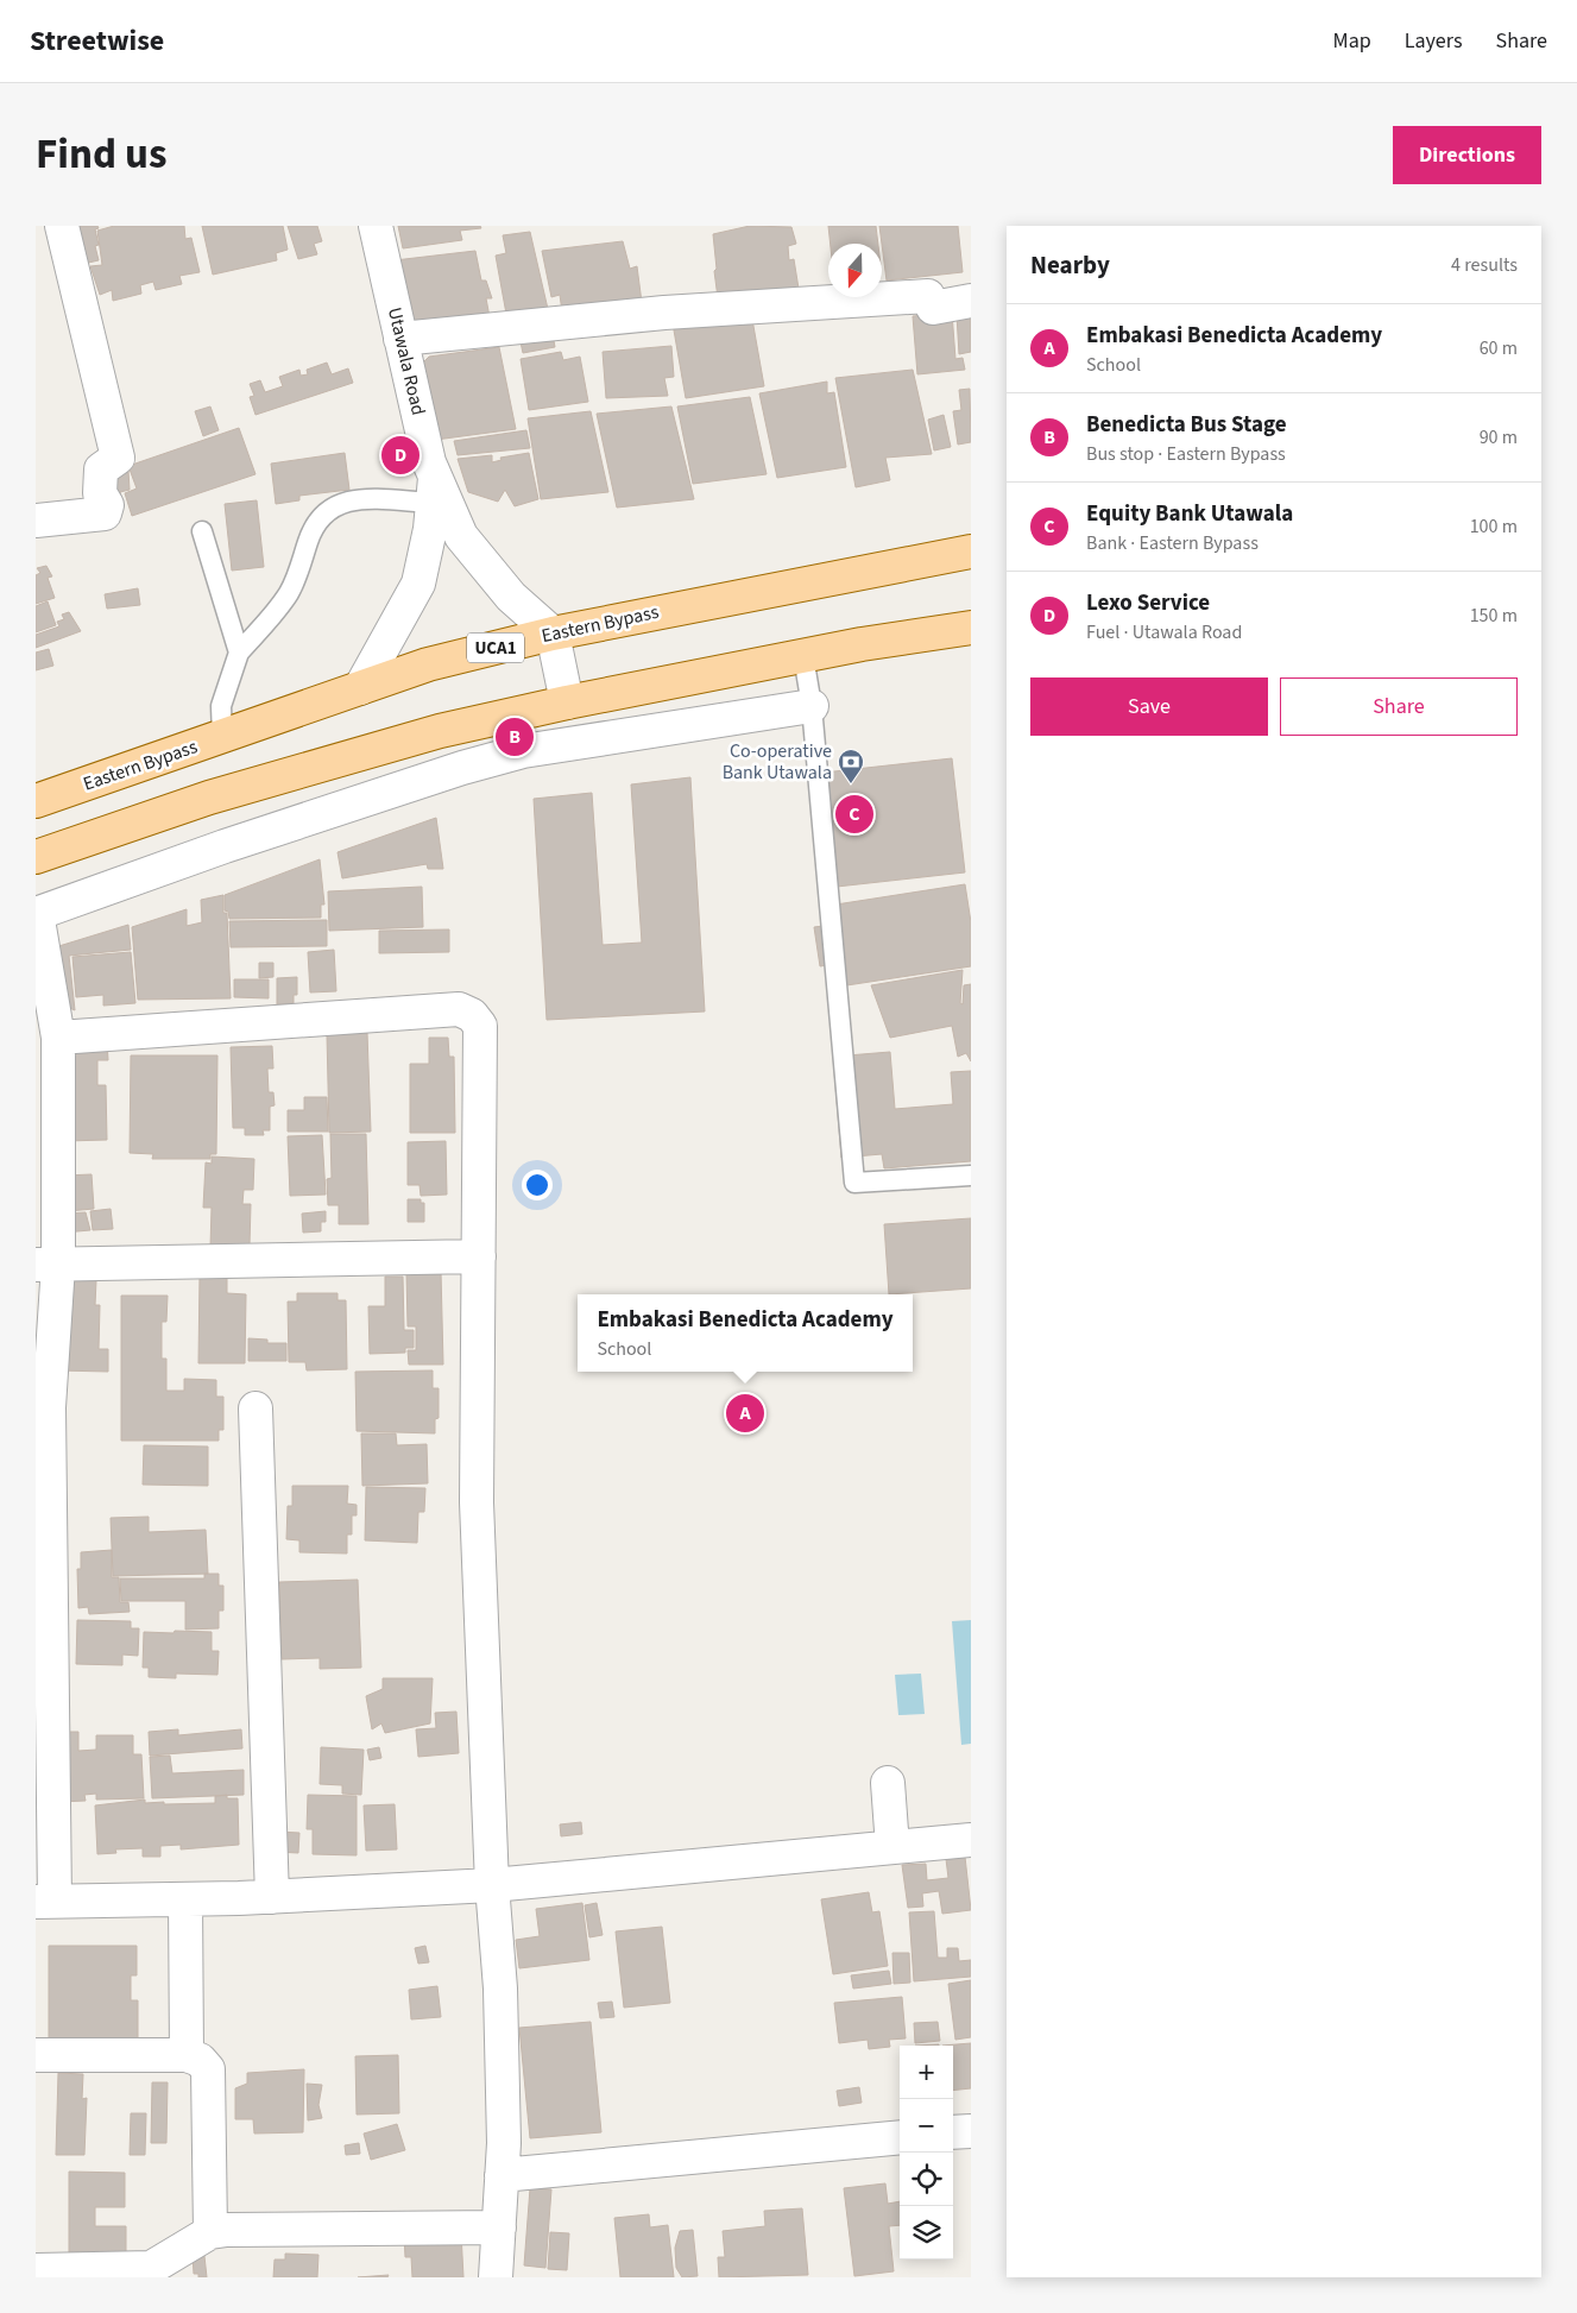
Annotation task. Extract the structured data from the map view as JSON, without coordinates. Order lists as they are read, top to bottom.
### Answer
{
  "streets": {
    "main road": ["Eastern Bypass", "UCA1"],
    "street": ["Utawala Road"]
  },
  "crossings": [
    ["Utawala Road", "Eastern Bypass"]
  ],
  "places": {
    "bank": ["Co-operative Bank Utawala"]
  },
  "north": "bottom",
  "page": {
    "header": "Streetwise",
    "nav": ["Map", "Layers", "Share"],
    "title": "Find us",
    "buttons": [
      "Directions",
      ["Save", "Share"]
    ],
    "heading": ["Nearby", "4 results"],
    "list": [
      {
        "mark": "A",
        "name": "Embakasi Benedicta Academy",
        "note": "School",
        "value": "60 m"
      },
      {
        "mark": "B",
        "name": "Benedicta Bus Stage",
        "note": "Bus stop · Eastern Bypass",
        "value": "90 m"
      },
      {
        "mark": "C",
        "name": "Equity Bank Utawala",
        "note": "Bank · Eastern Bypass",
        "value": "100 m"
      },
      {
        "mark": "D",
        "name": "Lexo Service",
        "note": "Fuel · Utawala Road",
        "value": "150 m"
      }
    ],
    "pins": [
      "D",
      "B",
      "C",
      "A"
    ],
    "popup": ["Embakasi Benedicta Academy", "School"],
    "map_buttons": ["+", "−"]
  }
}
